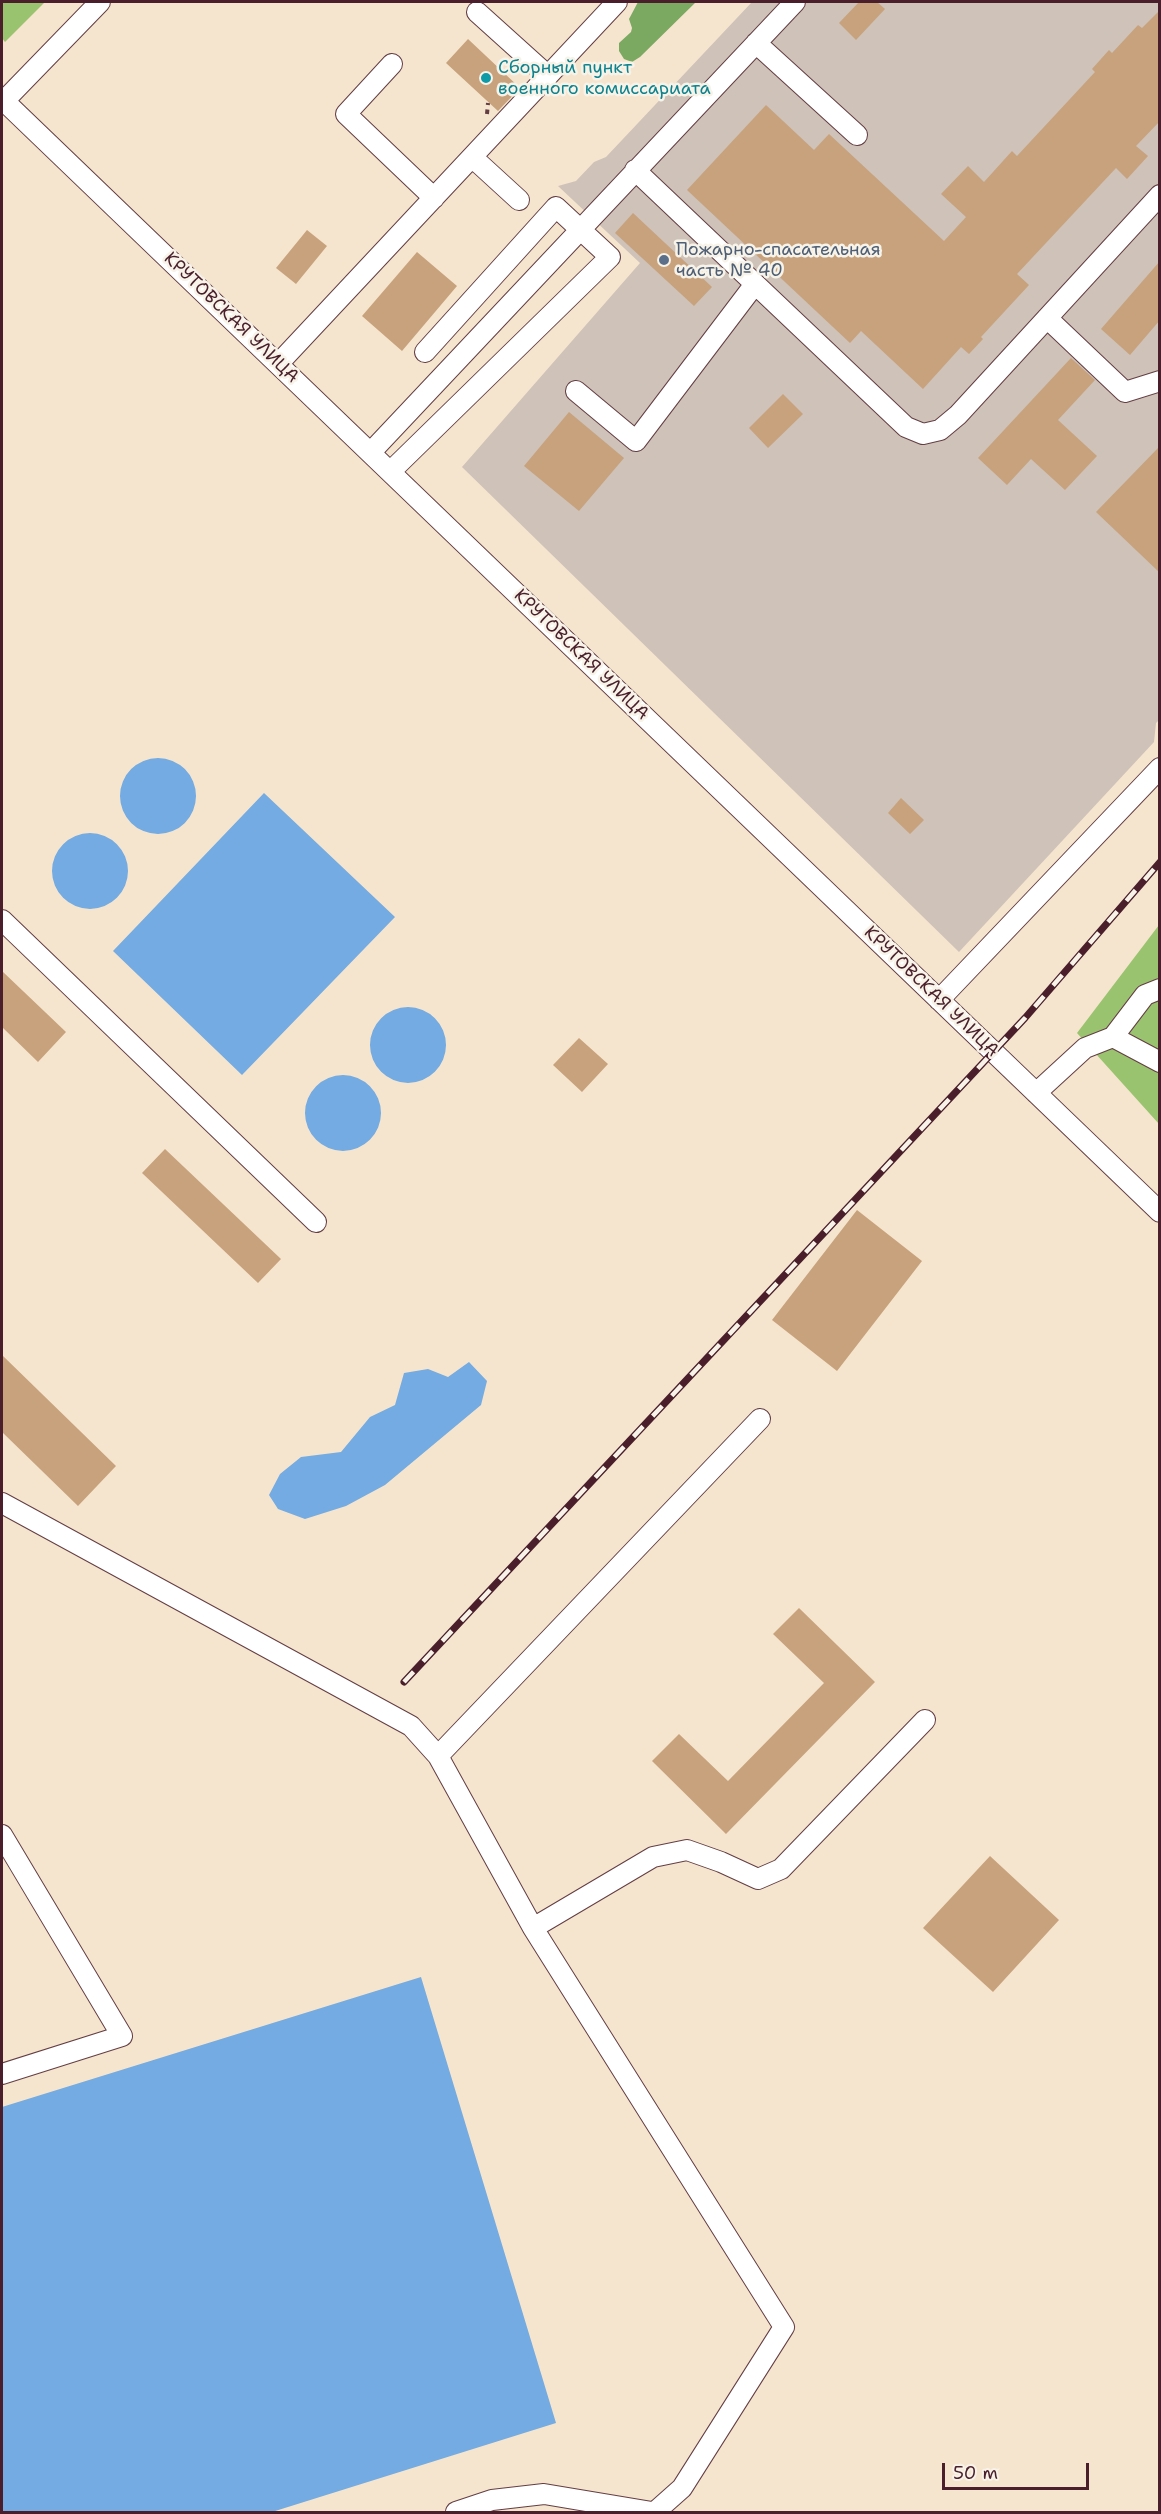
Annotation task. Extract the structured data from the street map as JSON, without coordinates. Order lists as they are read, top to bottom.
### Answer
{
  "streets": {
    "street": ["КРУТОВСКАЯ УЛИЦА"]
  },
  "places": ["Сборный пункт военного комиссариата", "Пожарно-спасательная часть № 40"],
  "scale_bar": "50 m"
}
